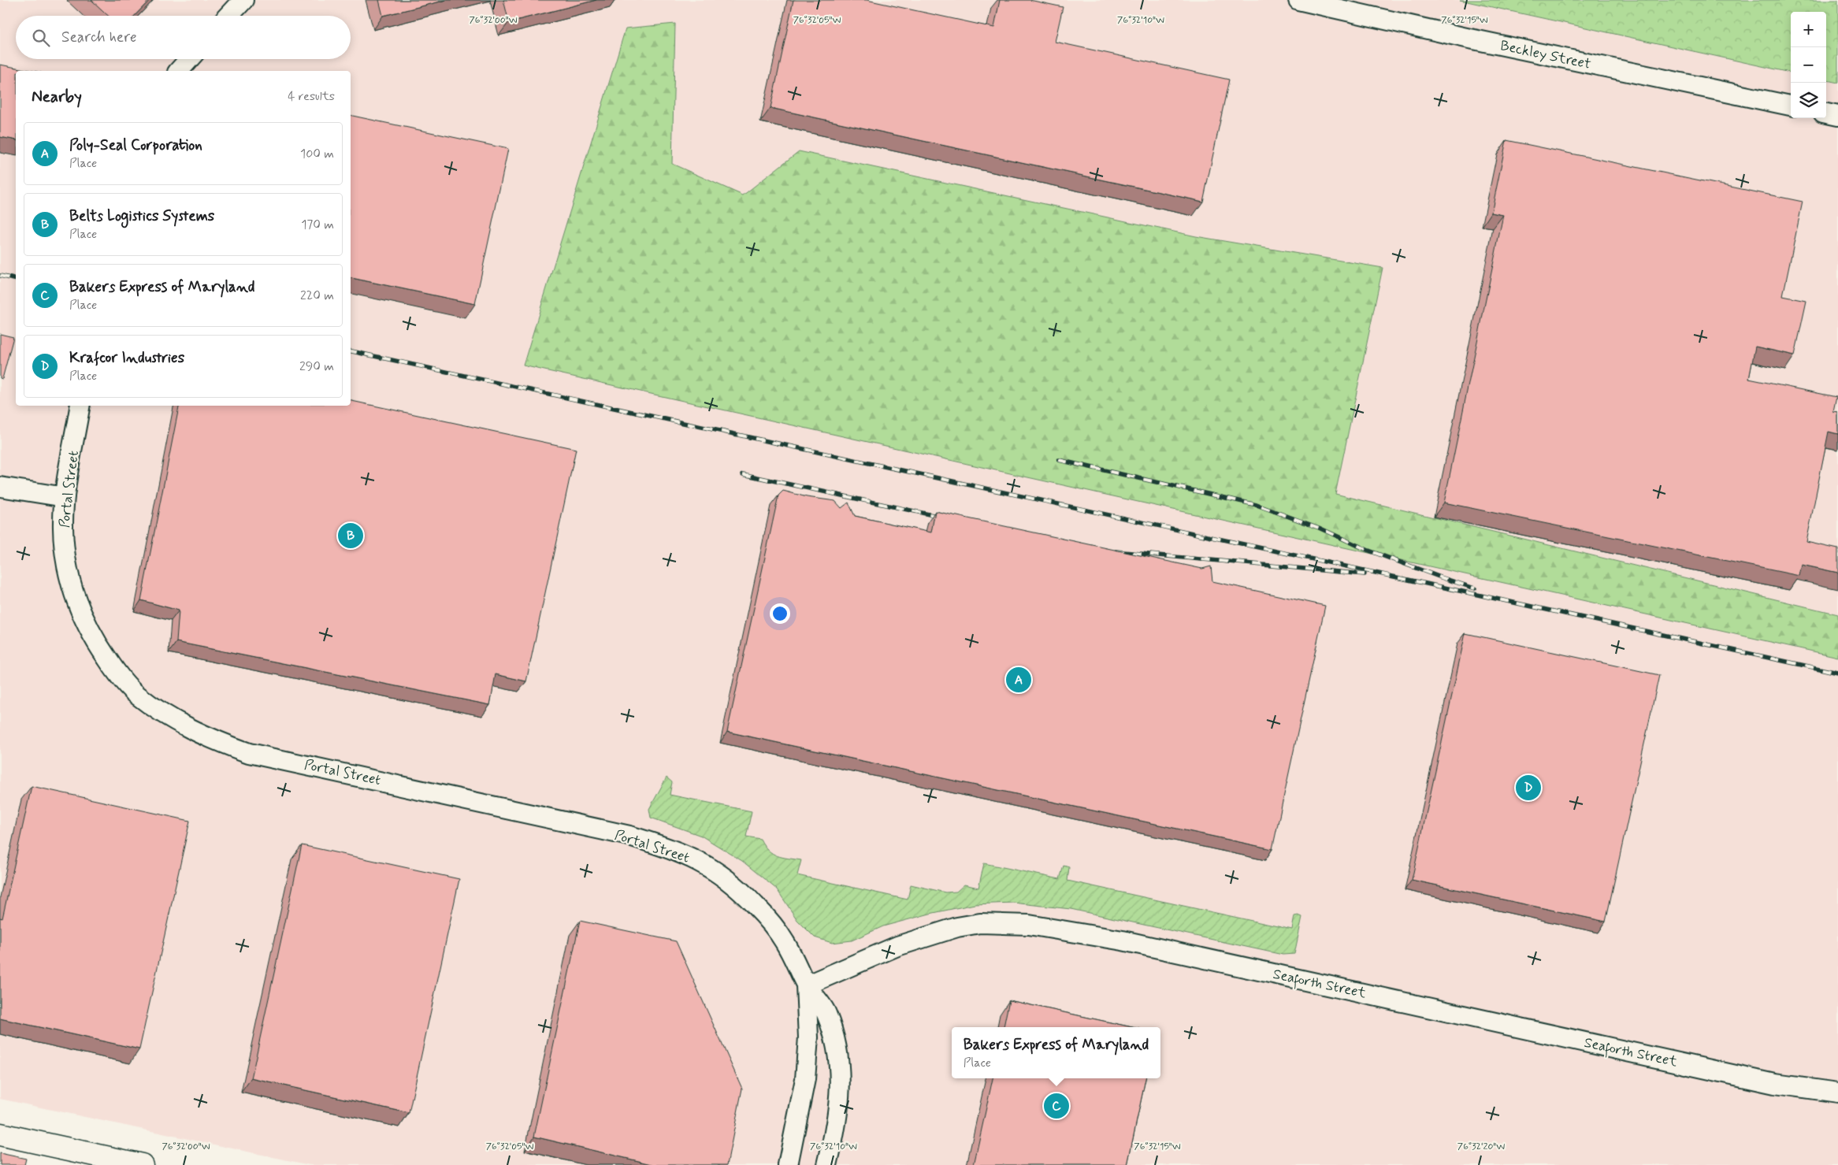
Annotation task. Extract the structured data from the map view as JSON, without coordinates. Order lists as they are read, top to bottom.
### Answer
{
  "streets": {
    "street": ["Beckley Street", "Portal Street", "Seaforth Street"]
  },
  "crossings": [
    ["Portal Street", "Seaforth Street"]
  ],
  "page": {
    "map_buttons": ["+", "−"],
    "search": "Search here",
    "heading": ["Nearby", "4 results"],
    "list": [
      {
        "mark": "A",
        "name": "Poly-Seal Corporation",
        "note": "Place",
        "value": "100 m"
      },
      {
        "mark": "B",
        "name": "Belts Logistics Systems",
        "note": "Place",
        "value": "170 m"
      },
      {
        "mark": "C",
        "name": "Bakers Express of Maryland",
        "note": "Place",
        "value": "220 m"
      },
      {
        "mark": "D",
        "name": "Krafcor Industries",
        "note": "Place",
        "value": "290 m"
      }
    ],
    "pins": [
      "B",
      "A",
      "D",
      "C"
    ],
    "popup": ["Bakers Express of Maryland", "Place"]
  },
  "coordinates": [
    "76°32'00\"W",
    "76°32'05\"W",
    "76°32'10\"W",
    "76°32'15\"W",
    "76°32'20\"W"
  ]
}
